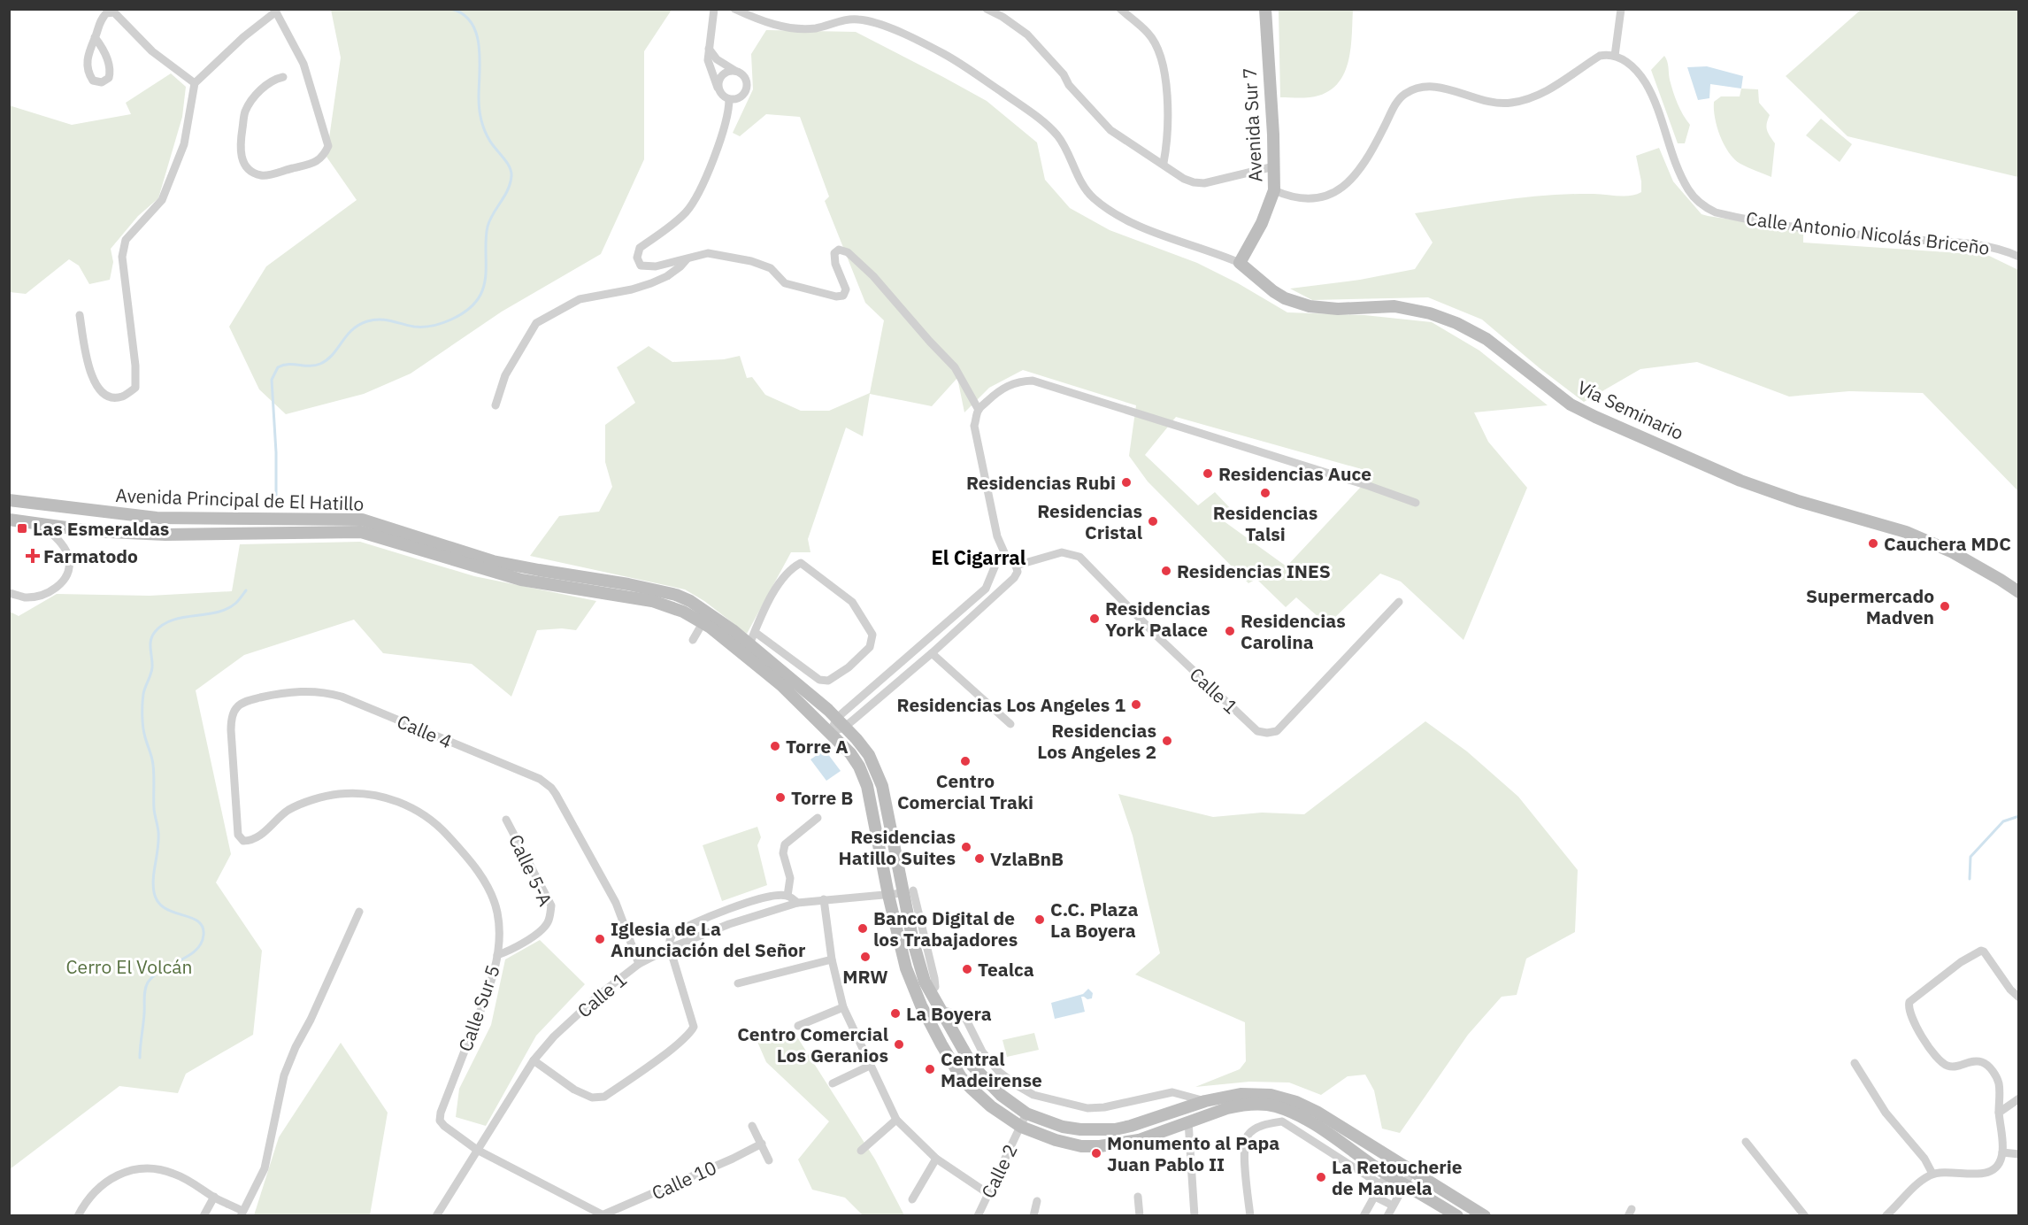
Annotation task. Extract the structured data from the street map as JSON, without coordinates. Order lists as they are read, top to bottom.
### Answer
{
  "streets": {
    "main road": ["Avenida Sur 7", "Vía Seminario", "Avenida Principal de El Hatillo"],
    "street": [
      "Calle Antonio Nicolás Briceño",
      "Calle 1",
      "Calle 4",
      "Calle 5-A",
      "Calle Sur 5",
      "Calle 2",
      "Calle 10"
    ]
  },
  "crossings": [
    ["Avenida Sur 7", "Vía Seminario"],
    ["Avenida Principal de El Hatillo", "Calle 1"],
    ["Avenida Principal de El Hatillo", "Calle 2"],
    ["Calle 1", "Calle 4"],
    ["Calle 1", "Calle Sur 5"],
    ["Calle 1", "Calle 10"],
    ["Calle 4", "Calle Sur 5"],
    ["Calle 5-A", "Calle Sur 5"],
    ["Calle Sur 5", "Calle 10"]
  ],
  "districts": ["El Cigarral"],
  "parks": ["Cerro El Volcán"],
  "places": {
    "other": [
      "Residencias Auce",
      "Residencias Rubi",
      "Residencias Talsi",
      "Residencias Cristal",
      "Cauchera MDC",
      "Residencias INES",
      "Supermercado Madven",
      "Residencias York Palace",
      "Residencias Carolina",
      "Residencias Los Angeles 1",
      "Residencias Los Angeles 2",
      "Torre A",
      "Centro Comercial Traki",
      "Torre B",
      "Residencias Hatillo Suites",
      "VzlaBnB",
      "C.C. Plaza La Boyera",
      "Banco Digital de los Trabajadores",
      "Iglesia de La Anunciación del Señor",
      "MRW",
      "Tealca",
      "La Boyera",
      "Centro Comercial Los Geranios",
      "Central Madeirense",
      "Monumento al Papa Juan Pablo II",
      "La Retoucherie de Manuela"
    ],
    "transit": ["Las Esmeraldas"],
    "health": ["Farmatodo"]
  }
}
